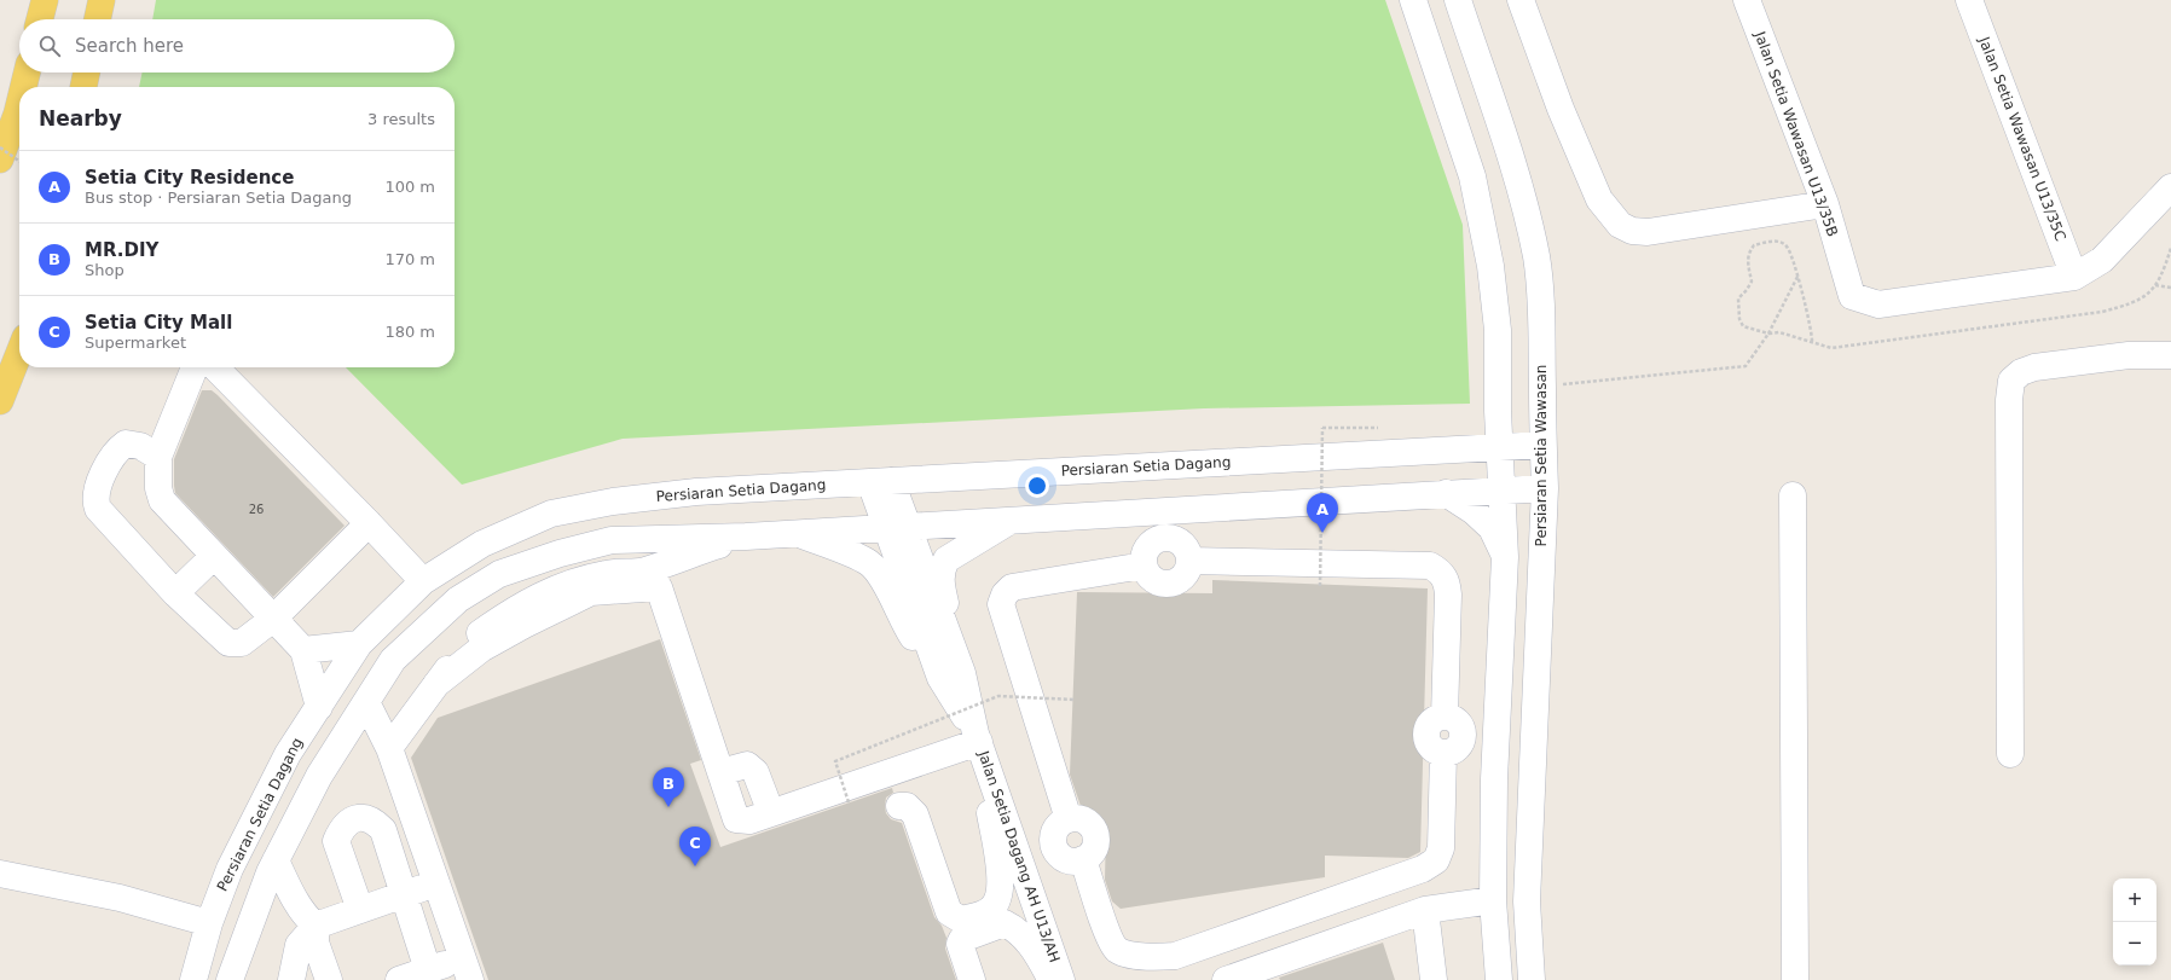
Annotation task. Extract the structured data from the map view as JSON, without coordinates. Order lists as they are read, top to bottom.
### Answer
{
  "streets": {
    "street": [
      "Jalan Setia Wawasan U13/35B",
      "Jalan Setia Wawasan U13/35C",
      "Persiaran Setia Wawasan",
      "Persiaran Setia Dagang",
      "Jalan Setia Dagang AH U13/AH"
    ]
  },
  "crossings": [
    ["Jalan Setia Wawasan U13/35B", "Jalan Setia Wawasan U13/35C"],
    ["Persiaran Setia Wawasan", "Persiaran Setia Dagang"],
    ["Persiaran Setia Dagang", "Jalan Setia Dagang AH U13/AH"]
  ],
  "house_numbers": ["26"],
  "page": {
    "search": "Search here",
    "heading": ["Nearby", "3 results"],
    "list": [
      {
        "mark": "A",
        "name": "Setia City Residence",
        "note": "Bus stop · Persiaran Setia Dagang",
        "value": "100 m"
      },
      {
        "mark": "B",
        "name": "MR.DIY",
        "note": "Shop",
        "value": "170 m"
      },
      {
        "mark": "C",
        "name": "Setia City Mall",
        "note": "Supermarket",
        "value": "180 m"
      }
    ],
    "pins": ["A", "B", "C"],
    "map_buttons": ["+", "−"]
  }
}
